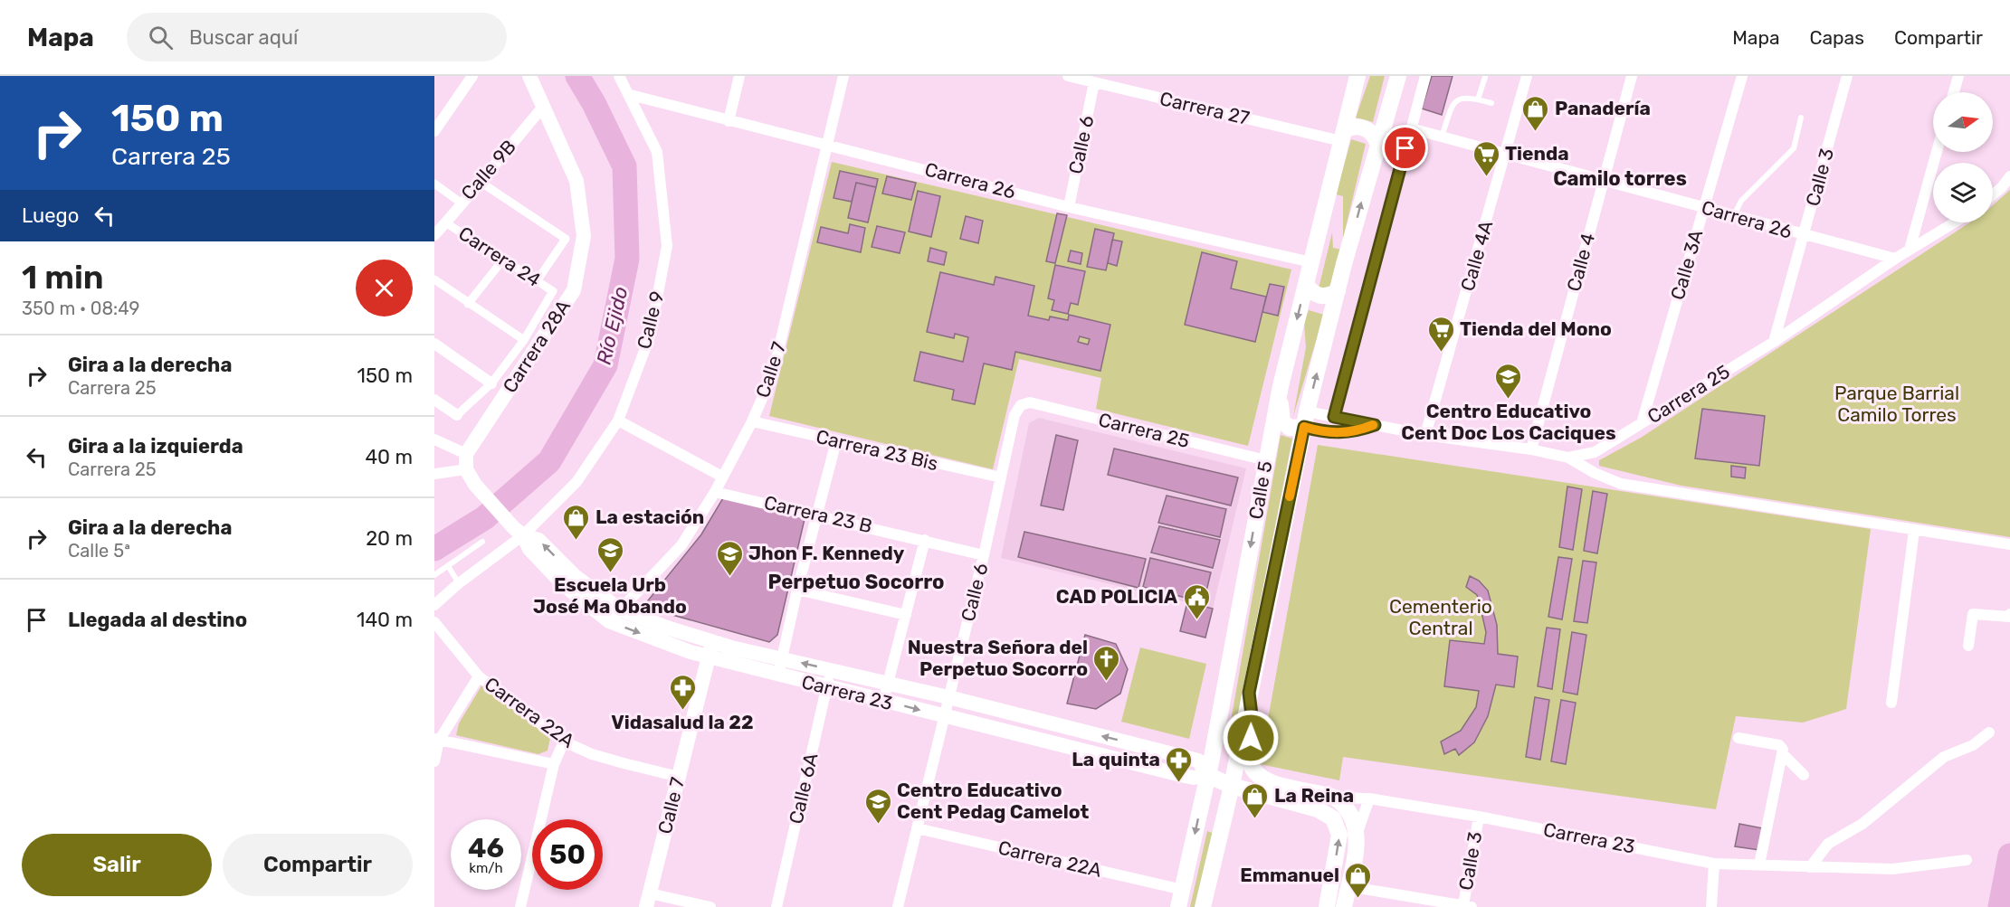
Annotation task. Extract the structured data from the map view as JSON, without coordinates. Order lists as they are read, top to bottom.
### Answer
{
  "streets": {
    "main road": ["Calle 5", "Carrera 23"],
    "street": [
      "Carrera 27",
      "Calle 6",
      "Calle 9B",
      "Calle 3",
      "Carrera 26",
      "Calle 4A",
      "Carrera 24",
      "Calle 4",
      "Calle 3A",
      "Calle 9",
      "Carrera 28A",
      "Calle 7",
      "Carrera 25",
      "Carrera 23 Bis",
      "Carrera 23 B",
      "Carrera 22A",
      "Calle 6A"
    ]
  },
  "crossings": [
    ["Carrera 27", "Calle 6"],
    ["Carrera 27", "Calle 5"],
    ["Calle 6", "Carrera 26"],
    ["Calle 6", "Carrera 25"],
    ["Calle 6", "Carrera 23 Bis"],
    ["Calle 6", "Carrera 23 B"],
    ["Calle 6", "Carrera 23"],
    ["Calle 6", "Carrera 22A"],
    ["Calle 9B", "Carrera 24"],
    ["Calle 9B", "Carrera 28A"],
    ["Calle 3", "Carrera 26"],
    ["Calle 3", "Carrera 25"],
    ["Calle 3", "Carrera 23"],
    ["Carrera 26", "Calle 4A"],
    ["Carrera 26", "Calle 4"],
    ["Carrera 26", "Calle 3A"],
    ["Carrera 26", "Calle 9"],
    ["Carrera 26", "Calle 7"],
    ["Carrera 26", "Carrera 25"],
    ["Carrera 26", "Calle 5"],
    ["Calle 4A", "Carrera 25"],
    ["Calle 4", "Carrera 25"],
    ["Calle 3A", "Carrera 25"],
    ["Calle 9", "Carrera 23"],
    ["Carrera 28A", "Carrera 23"],
    ["Calle 7", "Carrera 23 Bis"],
    ["Calle 7", "Carrera 23 B"],
    ["Calle 7", "Carrera 23"],
    ["Calle 7", "Carrera 22A"],
    ["Carrera 25", "Calle 5"],
    ["Calle 5", "Carrera 23"],
    ["Calle 5", "Carrera 22A"],
    ["Carrera 23", "Calle 6A"]
  ],
  "districts": ["Camilo torres", "Perpetuo Socorro"],
  "water": ["Río Ejido"],
  "parks": ["Parque Barrial Camilo Torres", "Cementerio Central"],
  "places": {
    "shop": [
      "Panadería",
      "La estación",
      "La Reina",
      "Emmanuel"
    ],
    "supermarket": ["Tienda", "Tienda del Mono"],
    "school or university": [
      "Centro Educativo Cent Doc Los Caciques",
      "Escuela Urb José Ma Obando",
      "Jhon F. Kennedy",
      "Centro Educativo Cent Pedag Camelot"
    ],
    "public building": ["CAD POLICIA"],
    "church": ["Nuestra Señora del Perpetuo Socorro"],
    "pharmacy": ["Vidasalud la 22", "La quinta"]
  },
  "north": "right",
  "page": {
    "header": "Mapa",
    "search": "Buscar aquí",
    "nav": ["Mapa", "Capas", "Compartir"],
    "turn": ["150 m", "Carrera 25"],
    "then": "Luego",
    "heading": ["1 min", "350 m · 08:49"],
    "list": [
      {
        "name": "Gira a la derecha",
        "note": "Carrera 25",
        "value": "150 m"
      },
      {
        "name": "Gira a la izquierda",
        "note": "Carrera 25",
        "value": "40 m"
      },
      {
        "name": "Gira a la derecha",
        "note": "Calle 5ª",
        "value": "20 m"
      },
      {
        "name": "Llegada al destino",
        "value": "140 m"
      }
    ],
    "speed": "46 km/h",
    "limit": "50",
    "buttons": ["Salir", "Compartir"]
  }
}
